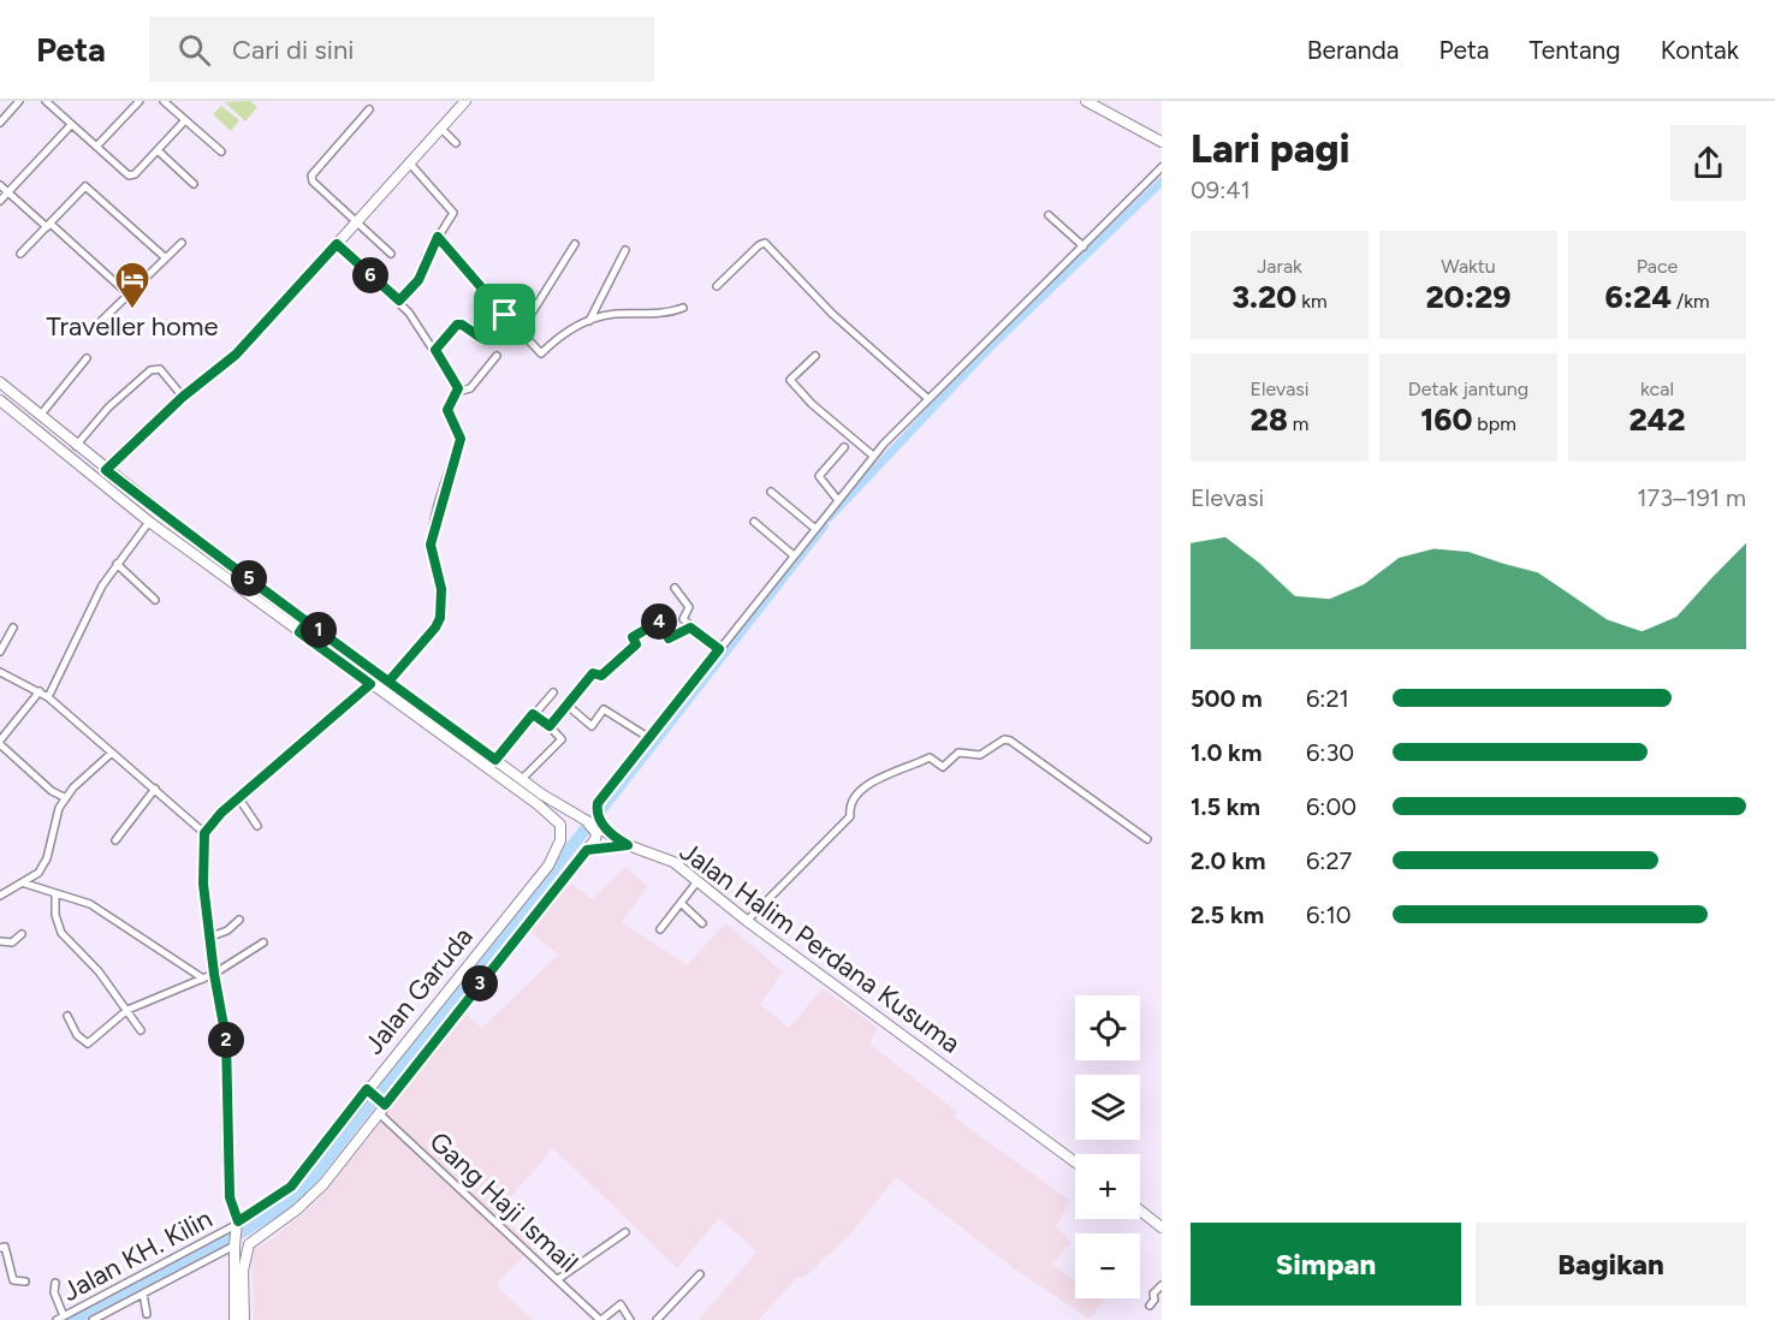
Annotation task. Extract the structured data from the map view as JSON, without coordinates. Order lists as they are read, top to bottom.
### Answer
{
  "streets": {
    "main road": ["Jalan Halim Perdana Kusuma", "Jalan Garuda"],
    "street": ["Gang Haji Ismail", "Jalan KH. Kilin"]
  },
  "crossings": [
    ["Jalan Halim Perdana Kusuma", "Jalan Garuda"],
    ["Jalan Garuda", "Gang Haji Ismail"],
    ["Jalan Garuda", "Jalan KH. Kilin"]
  ],
  "places": {
    "hotel": ["Traveller home"]
  },
  "page": {
    "header": "Peta",
    "search": "Cari di sini",
    "nav": [
      "Beranda",
      "Peta",
      "Tentang",
      "Kontak"
    ],
    "heading": ["Lari pagi", "09:41"],
    "stats": [
      ["Jarak", "3.20 km"],
      ["Waktu", "20:29"],
      ["Pace", "6:24 /km"],
      ["Elevasi", "28 m"],
      ["Detak jantung", "160 bpm"],
      ["kcal", "242"]
    ],
    "pins": [
      "6",
      "5",
      "4",
      "1",
      "3",
      "2"
    ],
    "chart": ["Elevasi", "173–191 m"],
    "list": [
      {
        "name": "500 m",
        "note": "6:21"
      },
      {
        "name": "1.0 km",
        "note": "6:30"
      },
      {
        "name": "1.5 km",
        "note": "6:00"
      },
      {
        "name": "2.0 km",
        "note": "6:27"
      },
      {
        "name": "2.5 km",
        "note": "6:10"
      }
    ],
    "map_buttons": ["+", "−"],
    "buttons": ["Simpan", "Bagikan"]
  }
}
